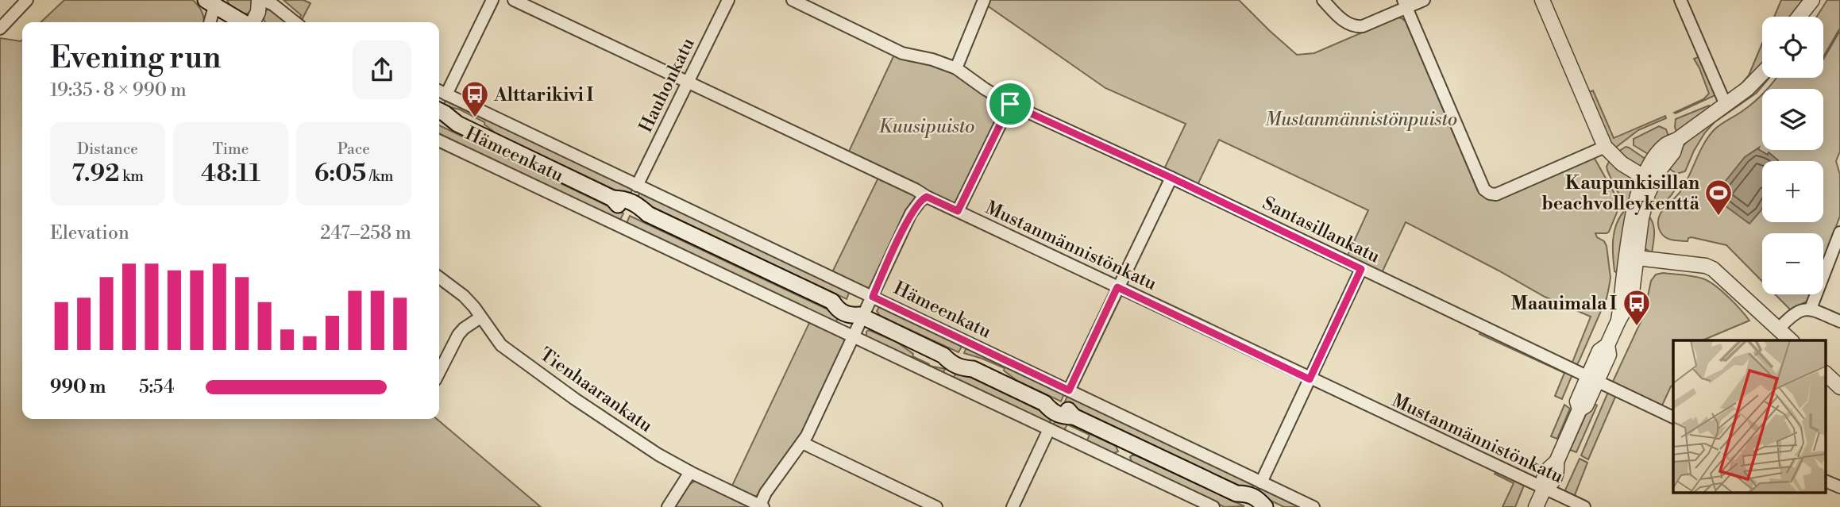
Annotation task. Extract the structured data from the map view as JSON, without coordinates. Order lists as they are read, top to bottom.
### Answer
{
  "streets": {
    "main road": ["Hämeenkatu"],
    "street": [
      "Hauhonkatu",
      "Santasillankatu",
      "Mustanmännistönkatu",
      "Tienhaarankatu"
    ]
  },
  "crossings": [
    ["Hauhonkatu", "Hämeenkatu"],
    ["Hauhonkatu", "Mustanmännistönkatu"]
  ],
  "parks": ["Mustanmännistönpuisto", "Kuusipuisto"],
  "places": {
    "bus stop": ["Alttarikivi I", "Maauimala I"],
    "sports": ["Kaupunkisillan beachvolleykenttä"]
  },
  "page": {
    "map_buttons": ["+", "−"],
    "heading": ["Evening run", "19:35 · 8 × 990 m"],
    "stats": [
      ["Distance", "7.92 km"],
      ["Time", "48:11"],
      ["Pace", "6:05 /km"]
    ],
    "chart": ["Elevation", "247–258 m"],
    "list": [
      {
        "name": "990 m",
        "note": "5:54"
      }
    ]
  }
}
